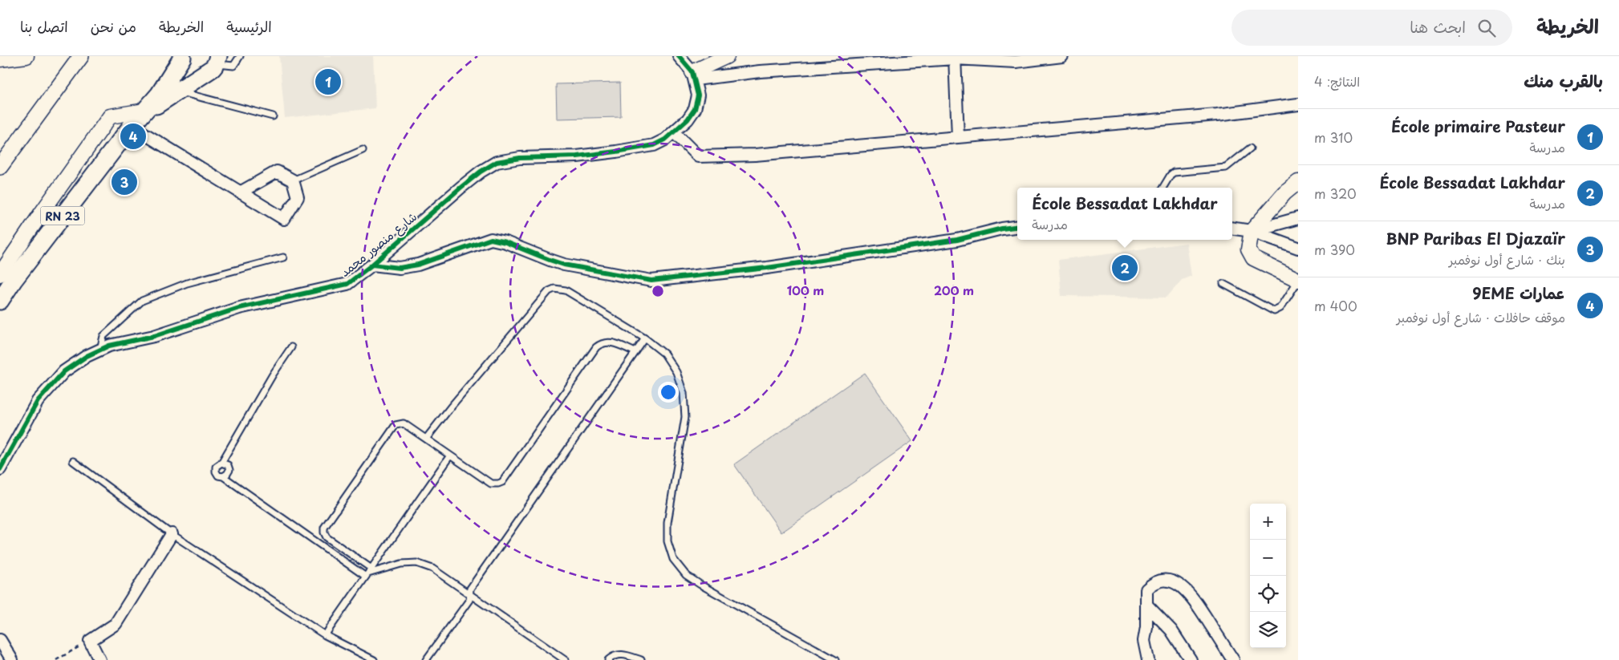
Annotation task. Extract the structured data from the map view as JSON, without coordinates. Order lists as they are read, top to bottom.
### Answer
{
  "streets": {
    "main road": ["RN 23"],
    "street": ["شارع منصور محمد"]
  },
  "page": {
    "header": "الخريطة",
    "search": "ابحث هنا",
    "nav": [
      "الرئيسية",
      "الخريطة",
      "من نحن",
      "اتصل بنا"
    ],
    "heading": ["بالقرب منك", "النتائج: 4"],
    "pins": [
      "1",
      "4",
      "3",
      "2"
    ],
    "list": [
      {
        "mark": "1",
        "name": "École primaire Pasteur",
        "note": "مدرسة",
        "value": "310 m"
      },
      {
        "mark": "2",
        "name": "École Bessadat Lakhdar",
        "note": "مدرسة",
        "value": "320 m"
      },
      {
        "mark": "3",
        "name": "BNP Paribas El Djazaïr",
        "note": "بنك · شارع أول نوفمبر",
        "value": "390 m"
      },
      {
        "mark": "4",
        "name": "عمارات 9EME",
        "note": "موقف حافلات · شارع أول نوفمبر",
        "value": "400 m"
      }
    ],
    "popup": ["École Bessadat Lakhdar", "مدرسة"],
    "map_buttons": ["+", "−"]
  },
  "rings": ["100 m", "200 m"]
}
